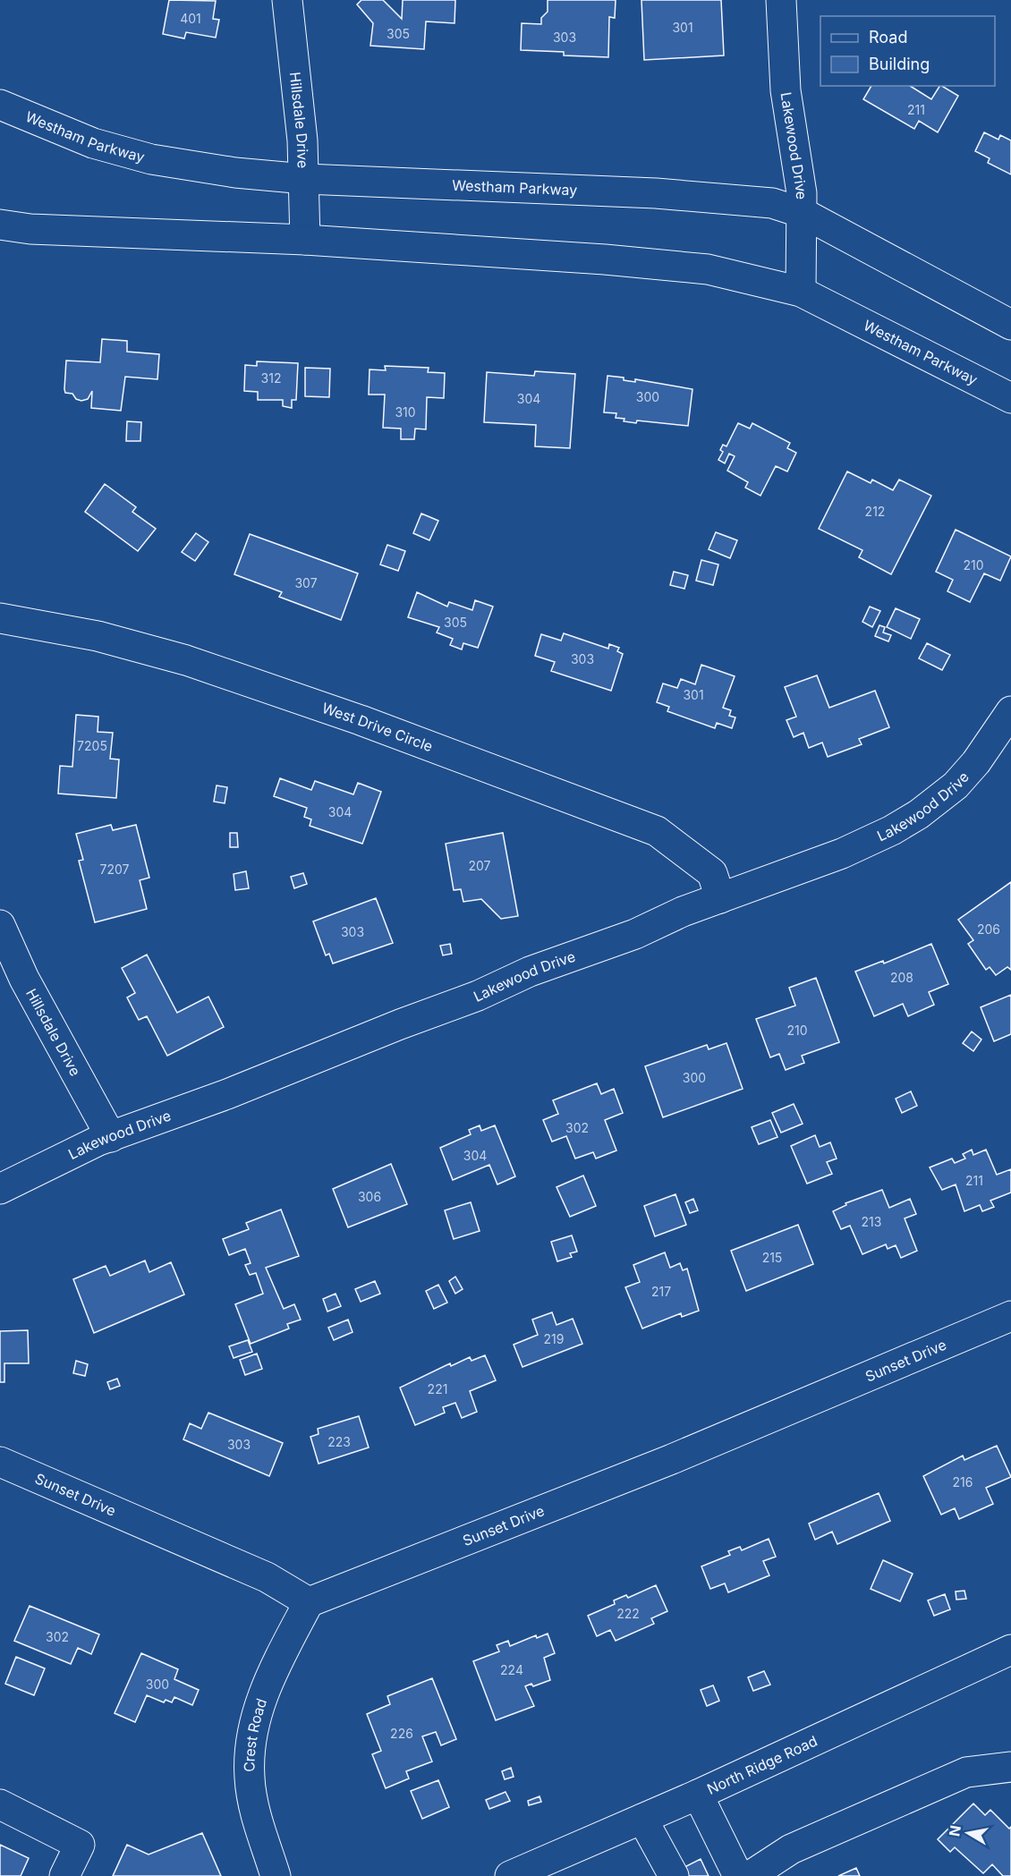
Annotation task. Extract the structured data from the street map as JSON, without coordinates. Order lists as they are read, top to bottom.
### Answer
{
  "streets": {
    "street": [
      "Hillsdale Drive",
      "Westham Parkway",
      "Lakewood Drive",
      "West Drive Circle",
      "Sunset Drive",
      "Crest Road",
      "North Ridge Road"
    ]
  },
  "crossings": [
    ["Hillsdale Drive", "Westham Parkway"],
    ["Hillsdale Drive", "Lakewood Drive"],
    ["Westham Parkway", "Lakewood Drive"],
    ["Lakewood Drive", "West Drive Circle"],
    ["Sunset Drive", "Crest Road"]
  ],
  "house_numbers": [
    "401",
    "301",
    "305",
    "303",
    "211",
    "312",
    "300",
    "304",
    "310",
    "212",
    "210",
    "307",
    "305",
    "303",
    "301",
    "7205",
    "304",
    "207",
    "7207",
    "206",
    "303",
    "208",
    "210",
    "300",
    "302",
    "304",
    "211",
    "306",
    "213",
    "215",
    "217",
    "219",
    "221",
    "223",
    "303",
    "216",
    "222",
    "302",
    "224",
    "300",
    "226"
  ],
  "legend": ["Road", "Building"],
  "north": "left"
}
